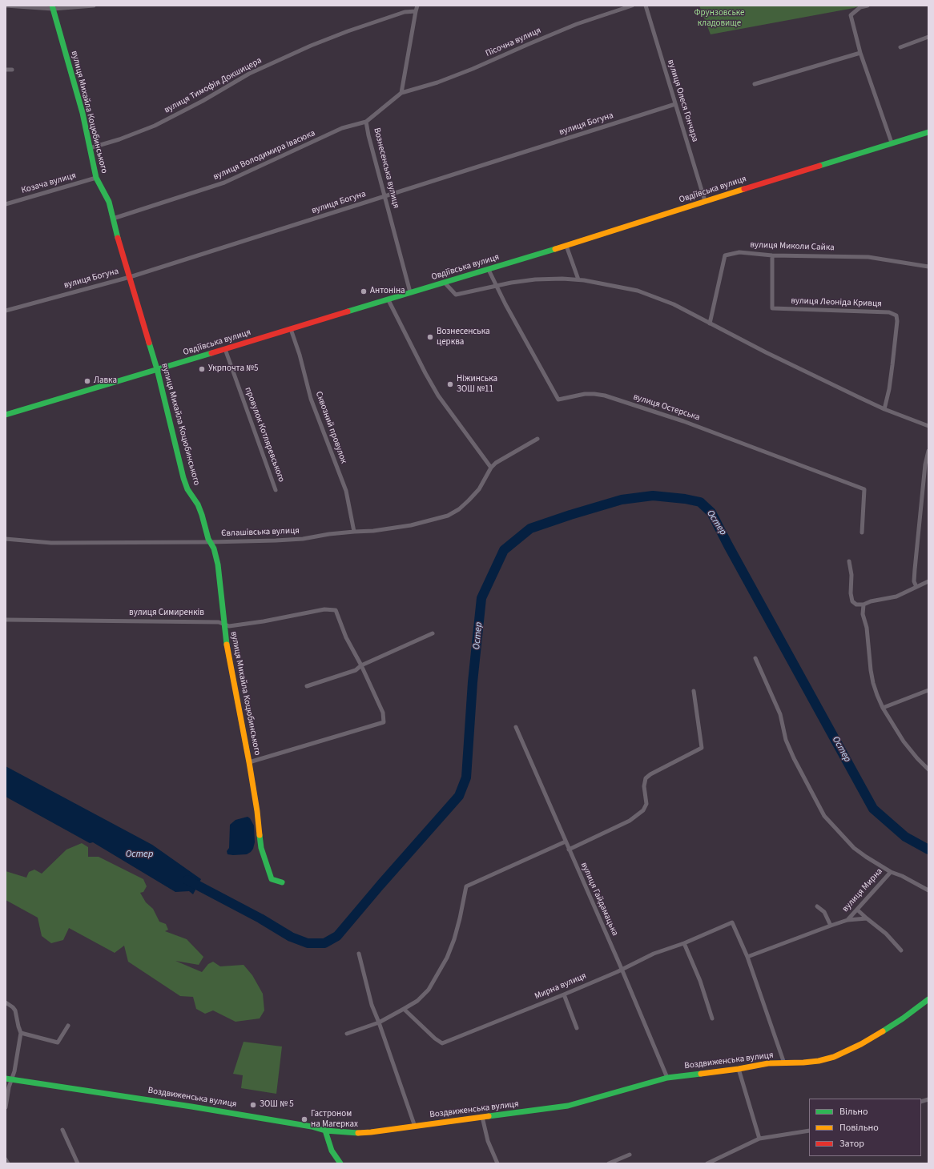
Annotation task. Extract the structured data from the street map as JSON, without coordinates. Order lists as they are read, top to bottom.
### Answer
{
  "streets": {
    "street": [
      "Пісочна вулиця",
      "вулиця Тимофія Докшицера",
      "вулиця Олеся Гончара",
      "вулиця Михайла Коцюбинського",
      "вулиця Богуна",
      "вулиця Володимира Івасюка",
      "Вознесенська вулиця",
      "Козача вулиця",
      "Овдіївська вулиця",
      "вулиця Миколи Сайка",
      "вулиця Леоніда Кривця",
      "вулиця Остерська",
      "Сквозний провулок",
      "провулок Котляревського",
      "Євлашівська вулиця",
      "вулиця Симиренків",
      "вулиця Мирна",
      "вулиця Гайдамацька",
      "Мирна вулиця",
      "Воздвиженська вулиця"
    ]
  },
  "crossings": [
    ["Пісочна вулиця", "Вознесенська вулиця"],
    ["вулиця Тимофія Докшицера", "вулиця Михайла Коцюбинського"],
    ["вулиця Олеся Гончара", "вулиця Богуна"],
    ["вулиця Олеся Гончара", "Овдіївська вулиця"],
    ["вулиця Михайла Коцюбинського", "вулиця Богуна"],
    ["вулиця Михайла Коцюбинського", "вулиця Володимира Івасюка"],
    ["вулиця Михайла Коцюбинського", "Козача вулиця"],
    ["вулиця Михайла Коцюбинського", "Овдіївська вулиця"],
    ["вулиця Михайла Коцюбинського", "Євлашівська вулиця"],
    ["вулиця Михайла Коцюбинського", "вулиця Симиренків"],
    ["вулиця Богуна", "Вознесенська вулиця"],
    ["вулиця Володимира Івасюка", "Вознесенська вулиця"],
    ["Вознесенська вулиця", "Овдіївська вулиця"],
    ["Овдіївська вулиця", "вулиця Остерська"],
    ["Овдіївська вулиця", "Сквозний провулок"],
    ["Овдіївська вулиця", "провулок Котляревського"],
    ["вулиця Миколи Сайка", "вулиця Леоніда Кривця"],
    ["Сквозний провулок", "Євлашівська вулиця"],
    ["вулиця Гайдамацька", "Мирна вулиця"],
    ["вулиця Гайдамацька", "Воздвиженська вулиця"]
  ],
  "water": ["Остер"],
  "parks": ["Фрунзовське кладовище"],
  "places": [
    "Антоніна",
    "Вознесенська церква",
    "Укрпочта №5",
    "Лавка",
    "Ніжинська ЗОШ №11",
    "ЗОШ № 5",
    "Гастроном на Магерках"
  ],
  "legend": ["Вільно", "Повільно", "Затор"]
}
